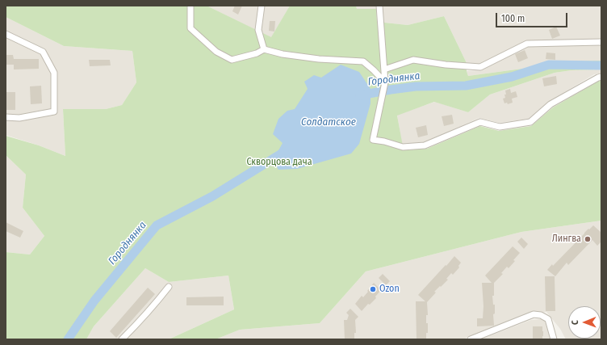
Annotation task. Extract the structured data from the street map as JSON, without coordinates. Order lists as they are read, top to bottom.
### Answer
{
  "water": ["Городнянка", "Солдатское"],
  "parks": ["Скворцова дача"],
  "places": ["Лингва", "Ozon"],
  "scale_bar": "100 m",
  "north": "left"
}
